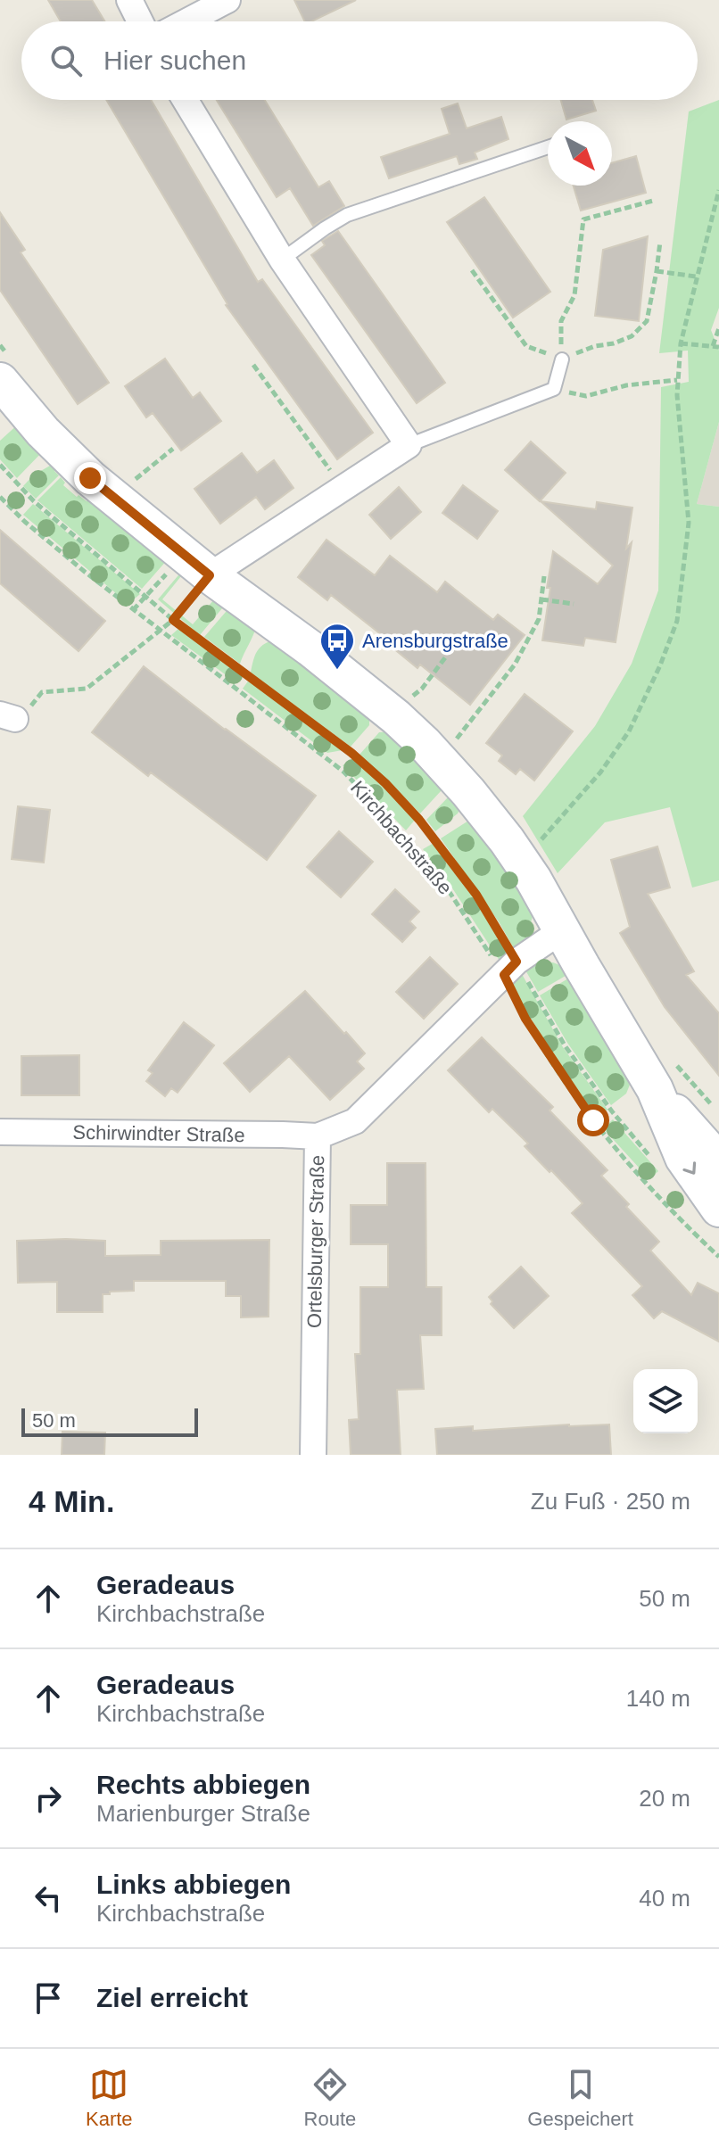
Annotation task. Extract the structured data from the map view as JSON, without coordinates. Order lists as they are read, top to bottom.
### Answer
{
  "streets": {
    "street": ["Schirwindter Straße", "Ortelsburger Straße"],
    "path": ["Kirchbachstraße"]
  },
  "crossings": [
    ["Kirchbachstraße", "Ortelsburger Straße"],
    ["Schirwindter Straße", "Ortelsburger Straße"]
  ],
  "places": {
    "bus stop": ["Arensburgstraße"]
  },
  "scale_bar": "50 m",
  "north": "bottom right",
  "page": {
    "search": "Hier suchen",
    "scale": "50 m",
    "heading": ["4 Min.", "Zu Fuß · 250 m"],
    "list": [
      ["Geradeaus", "Kirchbachstraße", "50 m"],
      ["Geradeaus", "Kirchbachstraße", "140 m"],
      ["Rechts abbiegen", "Marienburger Straße", "20 m"],
      ["Links abbiegen", "Kirchbachstraße", "40 m"],
      "Ziel erreicht"
    ],
    "nav": ["Karte", "Route", "Gespeichert"]
  }
}
